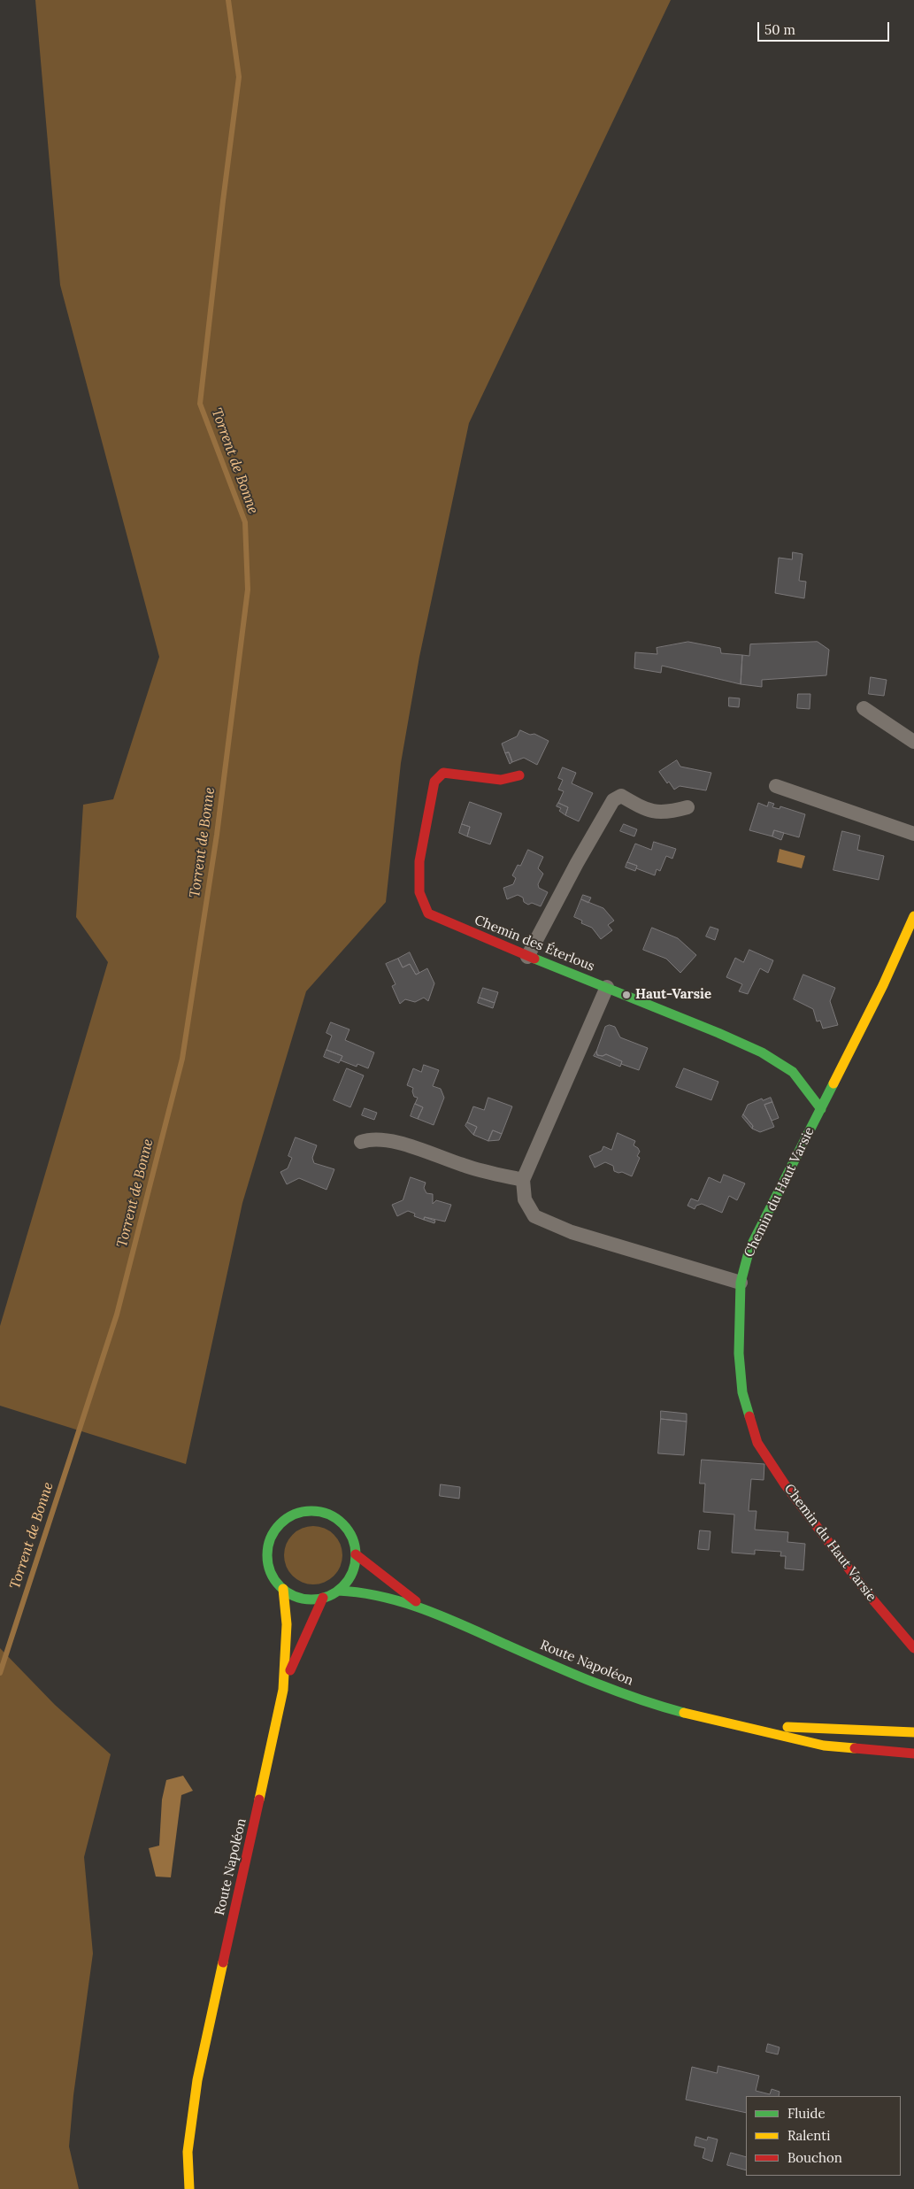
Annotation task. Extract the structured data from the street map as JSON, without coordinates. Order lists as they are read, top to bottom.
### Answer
{
  "streets": {
    "main road": ["Chemin des Éterlous", "Chemin du Haut Varsie", "Route Napoléon"]
  },
  "crossings": [
    ["Chemin des Éterlous", "Chemin du Haut Varsie"]
  ],
  "water": ["Torrent de Bonne"],
  "places": ["Haut-Varsie"],
  "legend": ["Fluide", "Ralenti", "Bouchon"],
  "scale_bar": "50 m"
}
